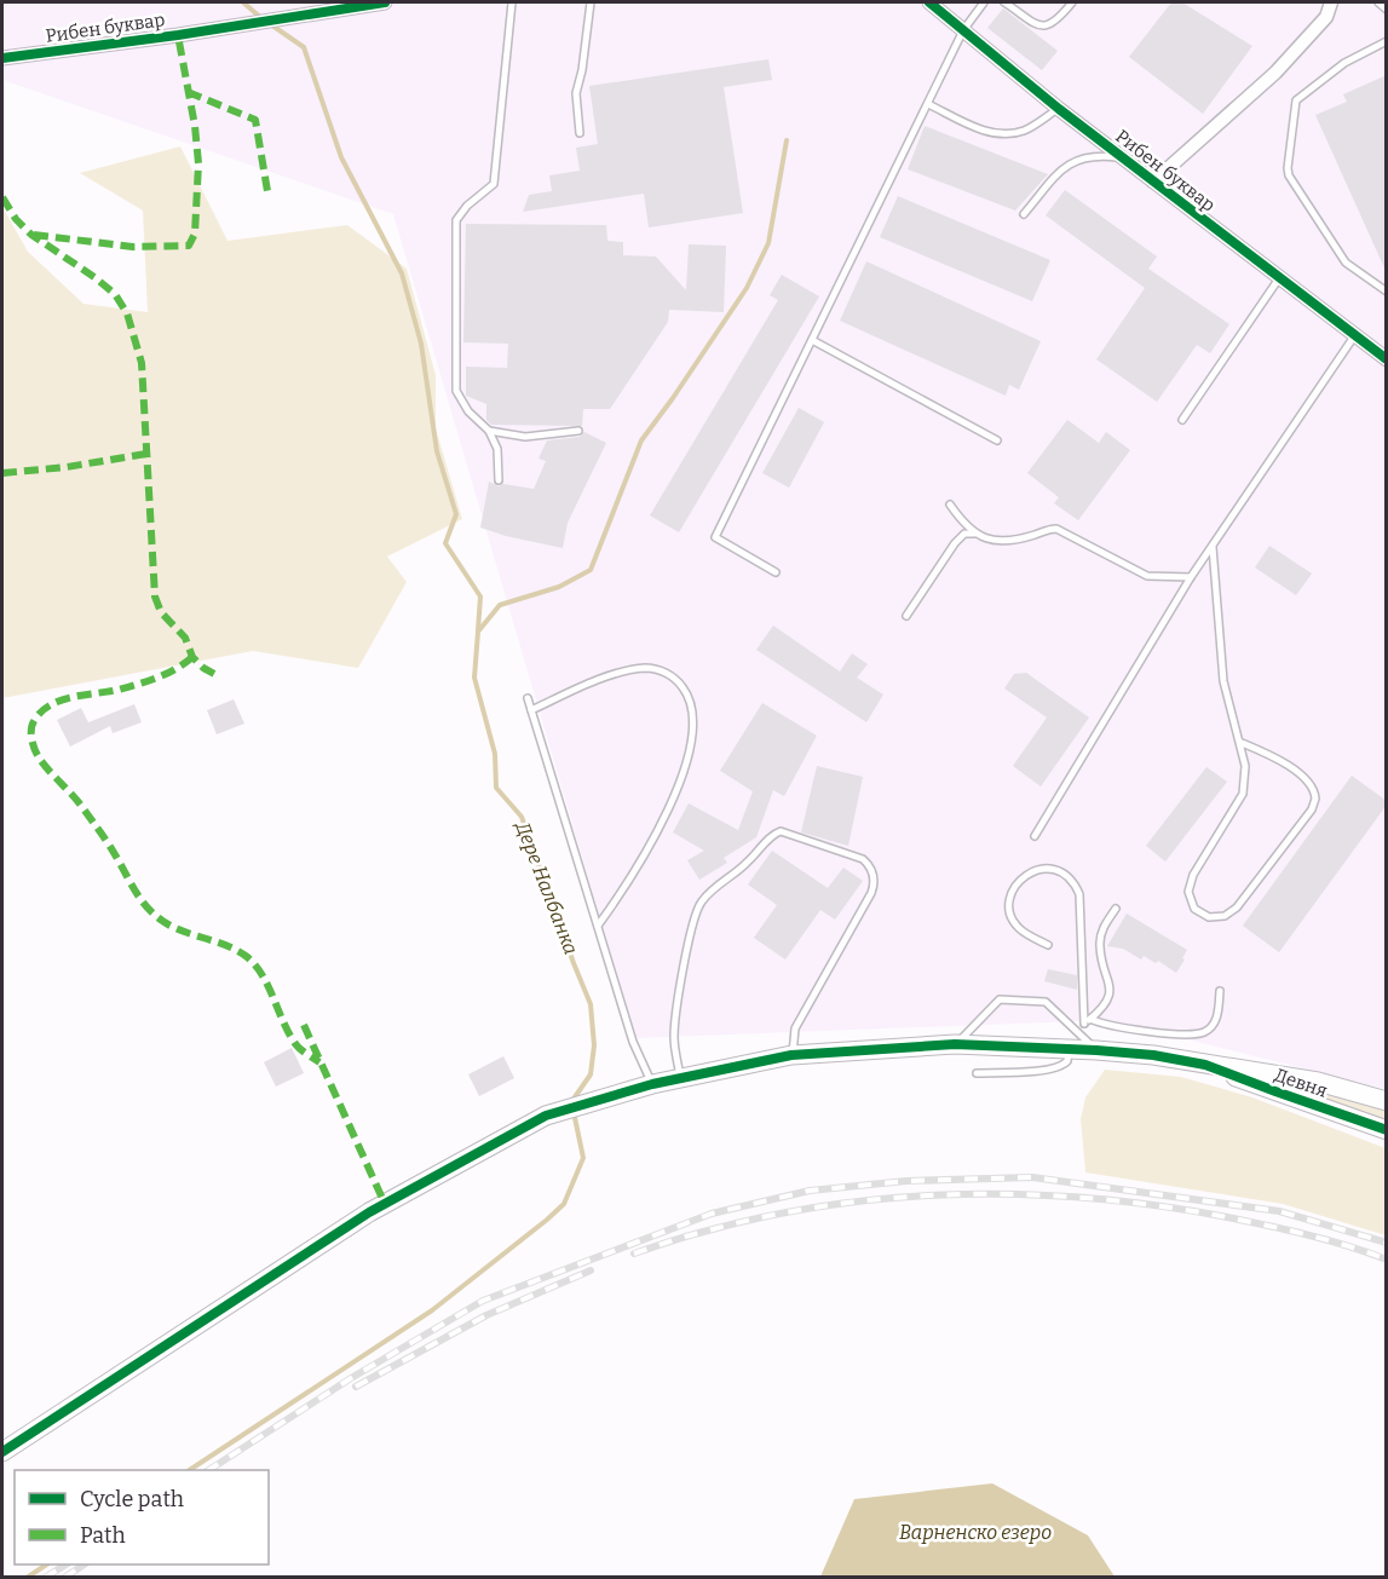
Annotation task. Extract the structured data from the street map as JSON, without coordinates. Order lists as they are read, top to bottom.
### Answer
{
  "streets": {
    "street": ["Рибен буквар", "Девня"]
  },
  "water": ["Дере Налбанка", "Варненско езеро"],
  "legend": ["Cycle path", "Path"]
}
